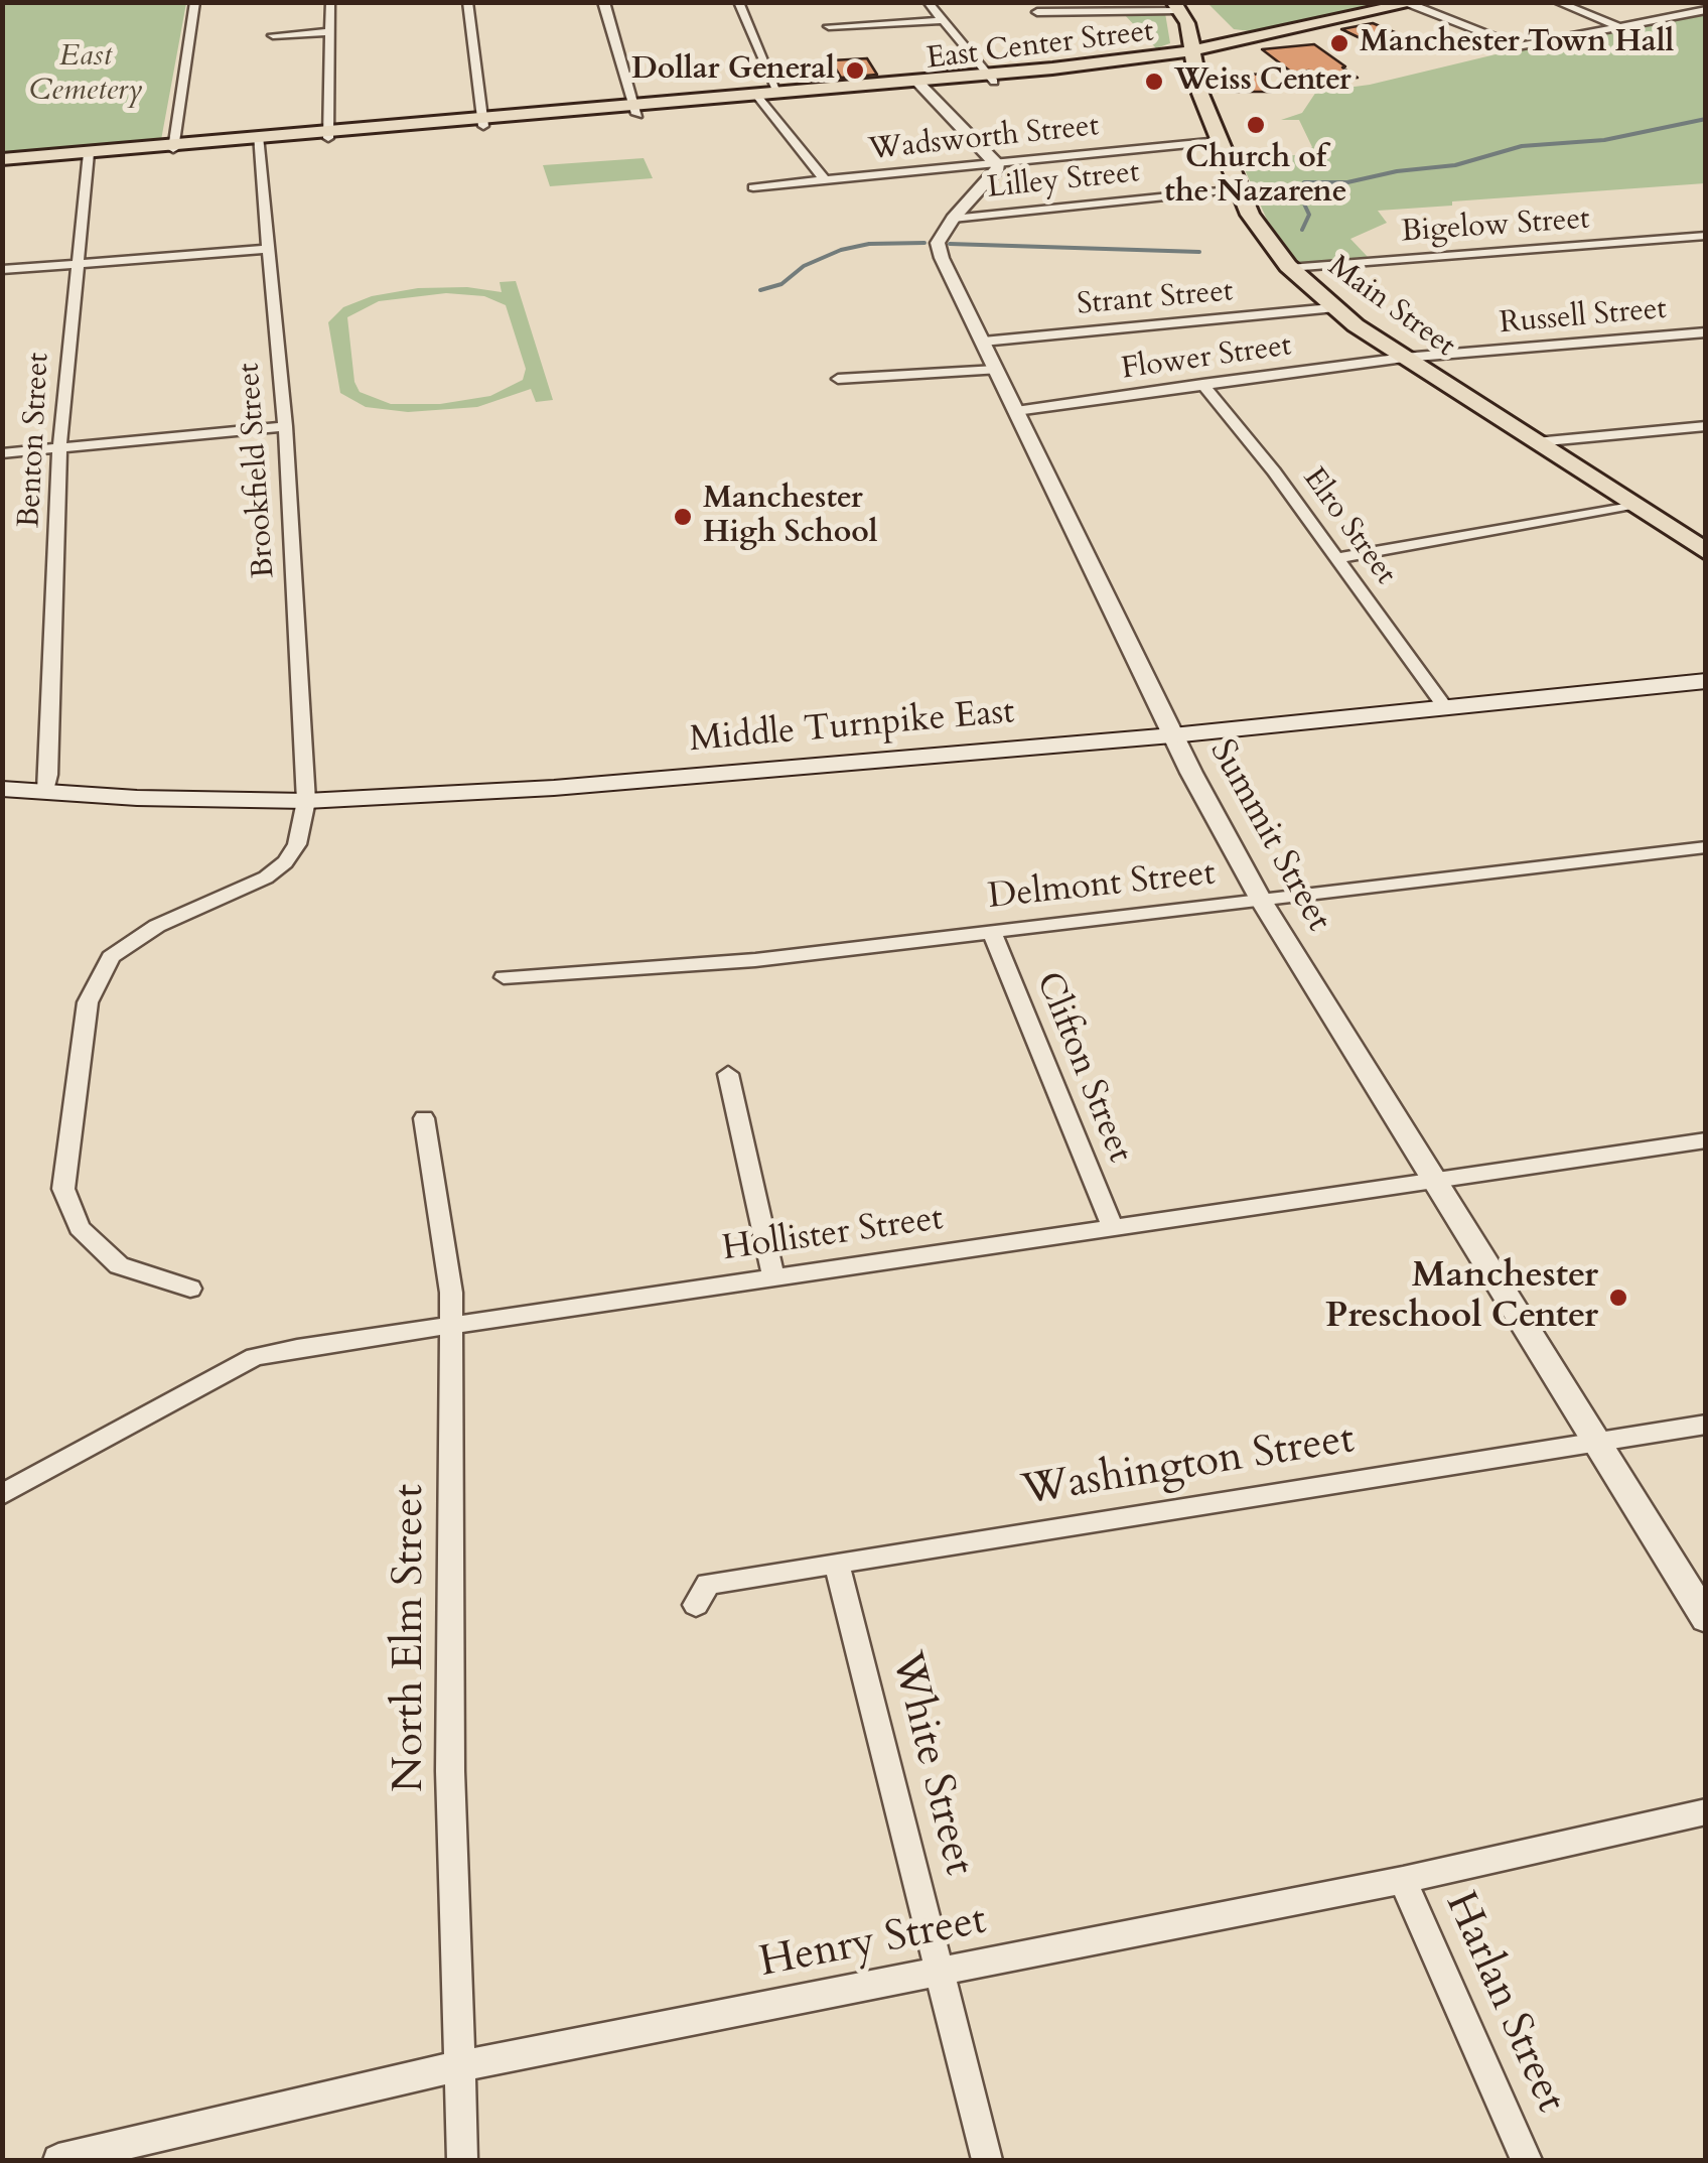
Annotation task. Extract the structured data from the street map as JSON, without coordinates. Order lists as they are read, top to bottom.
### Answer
{
  "streets": {
    "main road": ["East Center Street", "Main Street", "Middle Turnpike East"],
    "street": [
      "Wadsworth Street",
      "Lilley Street",
      "Bigelow Street",
      "Strant Street",
      "Russell Street",
      "Flower Street",
      "Benton Street",
      "Brookfield Street",
      "Elro Street",
      "Summit Street",
      "Delmont Street",
      "Clifton Street",
      "Hollister Street",
      "Washington Street",
      "North Elm Street",
      "White Street",
      "Henry Street",
      "Harlan Street"
    ]
  },
  "crossings": [
    ["East Center Street", "Main Street"],
    ["East Center Street", "Benton Street"],
    ["East Center Street", "Brookfield Street"],
    ["Wadsworth Street", "Main Street"],
    ["Wadsworth Street", "Summit Street"],
    ["Lilley Street", "Main Street"],
    ["Lilley Street", "Summit Street"],
    ["Bigelow Street", "Main Street"],
    ["Strant Street", "Main Street"],
    ["Strant Street", "Summit Street"],
    ["Main Street", "Russell Street"],
    ["Main Street", "Flower Street"],
    ["Russell Street", "Flower Street"],
    ["Flower Street", "Elro Street"],
    ["Flower Street", "Summit Street"],
    ["Benton Street", "Middle Turnpike East"],
    ["Brookfield Street", "Middle Turnpike East"],
    ["Elro Street", "Middle Turnpike East"],
    ["Middle Turnpike East", "Summit Street"],
    ["Summit Street", "Delmont Street"],
    ["Summit Street", "Hollister Street"],
    ["Summit Street", "Washington Street"],
    ["Delmont Street", "Clifton Street"],
    ["Clifton Street", "Hollister Street"],
    ["Hollister Street", "North Elm Street"],
    ["Washington Street", "White Street"],
    ["North Elm Street", "Henry Street"],
    ["White Street", "Henry Street"],
    ["Henry Street", "Harlan Street"]
  ],
  "parks": ["East Cemetery"],
  "places": [
    "Manchester Town Hall",
    "Dollar General",
    "Weiss Center",
    "Church of the Nazarene",
    "Manchester High School",
    "Manchester Preschool Center"
  ]
}
